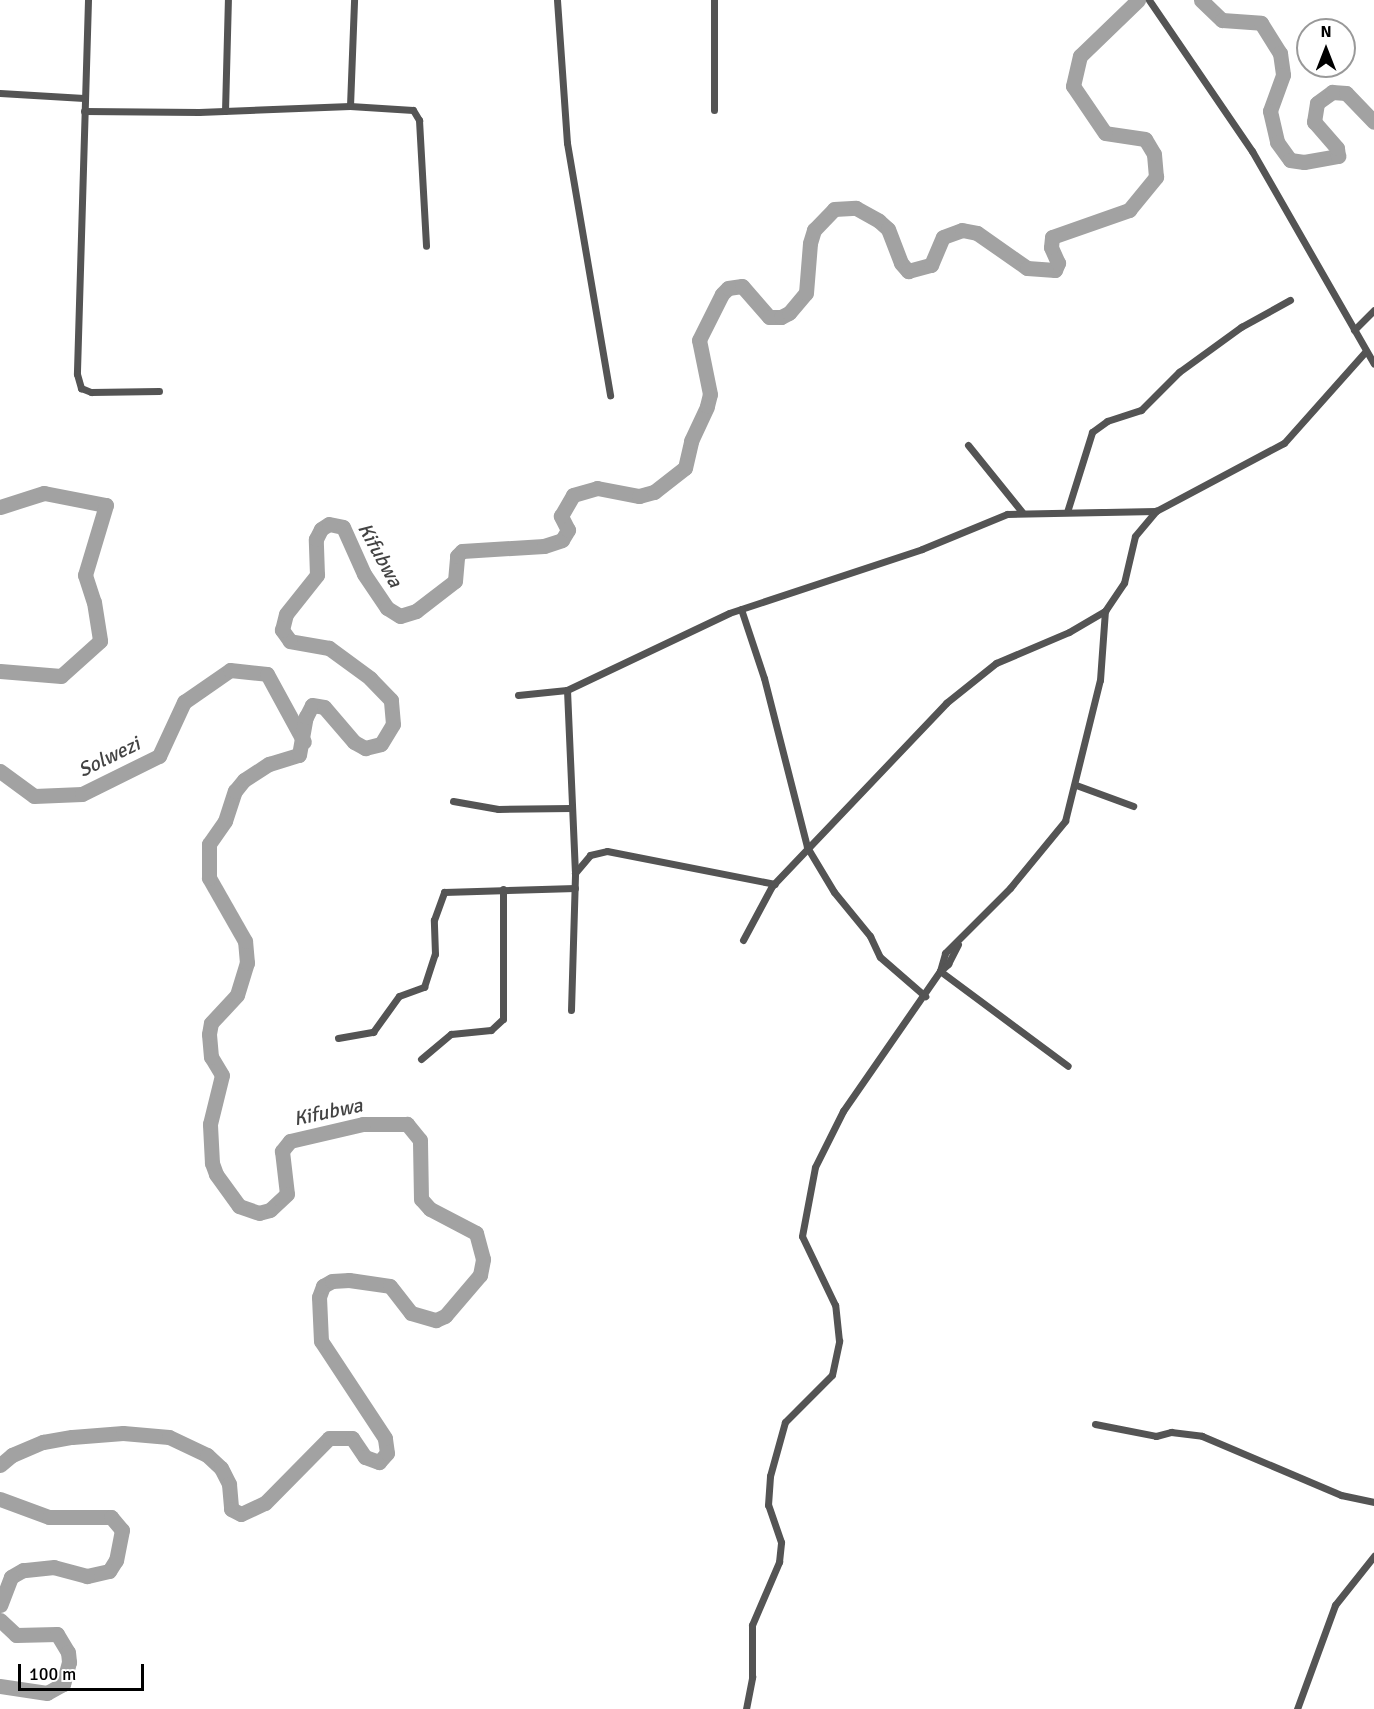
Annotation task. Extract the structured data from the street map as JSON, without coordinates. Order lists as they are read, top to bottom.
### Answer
{
  "water": ["Kifubwa", "Solwezi"],
  "scale_bar": "100 m",
  "north": "top"
}
